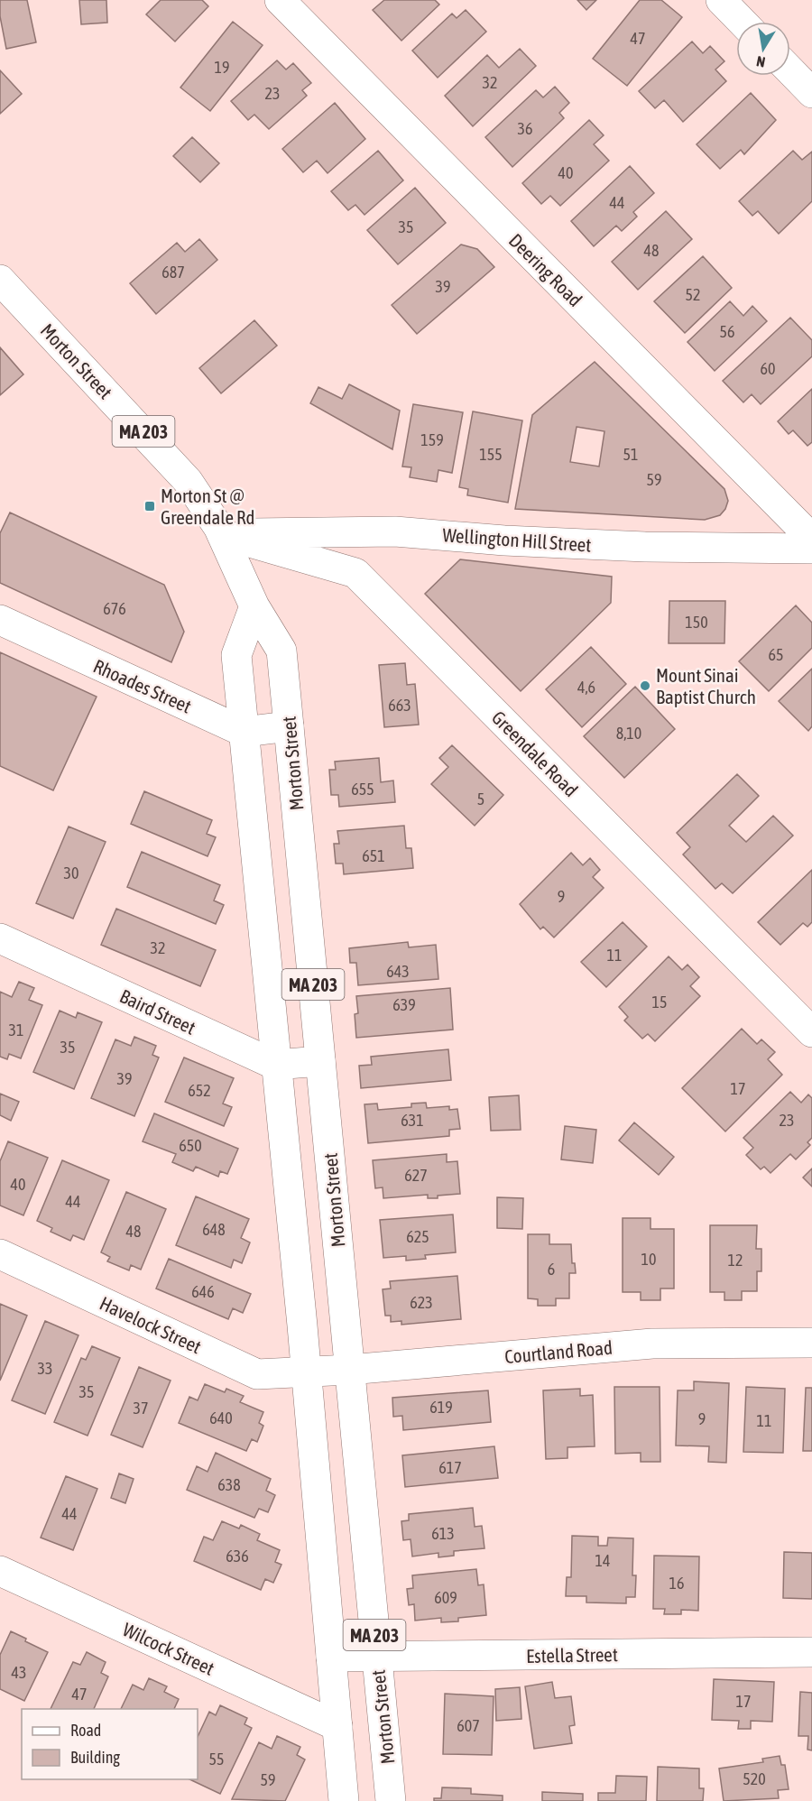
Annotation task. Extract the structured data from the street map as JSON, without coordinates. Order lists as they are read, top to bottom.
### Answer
{
  "streets": {
    "main road": [
      "Deering Road",
      "Morton Street",
      "MA 203",
      "Wellington Hill Street",
      "Rhoades Street",
      "Greendale Road",
      "Baird Street",
      "Havelock Street",
      "Courtland Road",
      "Wilcock Street",
      "Estella Street"
    ]
  },
  "crossings": [
    ["Morton Street", "MA 203"],
    ["Morton Street", "Wellington Hill Street"],
    ["Morton Street", "Greendale Road"],
    ["Morton Street", "Baird Street"],
    ["Morton Street", "Courtland Road"],
    ["Morton Street", "Estella Street"],
    ["MA 203", "Rhoades Street"],
    ["MA 203", "Baird Street"],
    ["MA 203", "Havelock Street"],
    ["MA 203", "Courtland Road"],
    ["MA 203", "Wilcock Street"],
    ["MA 203", "Estella Street"],
    ["Wellington Hill Street", "Greendale Road"],
    ["Havelock Street", "Courtland Road"]
  ],
  "places": {
    "transit": ["Morton St @ Greendale Rd"],
    "other": ["Mount Sinai Baptist Church"]
  },
  "house_numbers": [
    "47",
    "19",
    "32",
    "23",
    "36",
    "40",
    "44",
    "35",
    "48",
    "687",
    "39",
    "52",
    "56",
    "60",
    "159",
    "155",
    "51",
    "59",
    "676",
    "150",
    "65",
    "4,6",
    "663",
    "8,10",
    "655",
    "5",
    "651",
    "30",
    "9",
    "32",
    "11",
    "643",
    "15",
    "639",
    "31",
    "35",
    "39",
    "17",
    "652",
    "631",
    "23",
    "650",
    "627",
    "40",
    "44",
    "648",
    "48",
    "625",
    "10",
    "12",
    "6",
    "646",
    "623",
    "33",
    "35",
    "619",
    "37",
    "640",
    "9",
    "11",
    "617",
    "638",
    "44",
    "613",
    "636",
    "14",
    "16",
    "609",
    "43",
    "47",
    "17",
    "607",
    "55",
    "520",
    "59"
  ],
  "legend": ["Road", "Building"],
  "north": "bottom"
}
